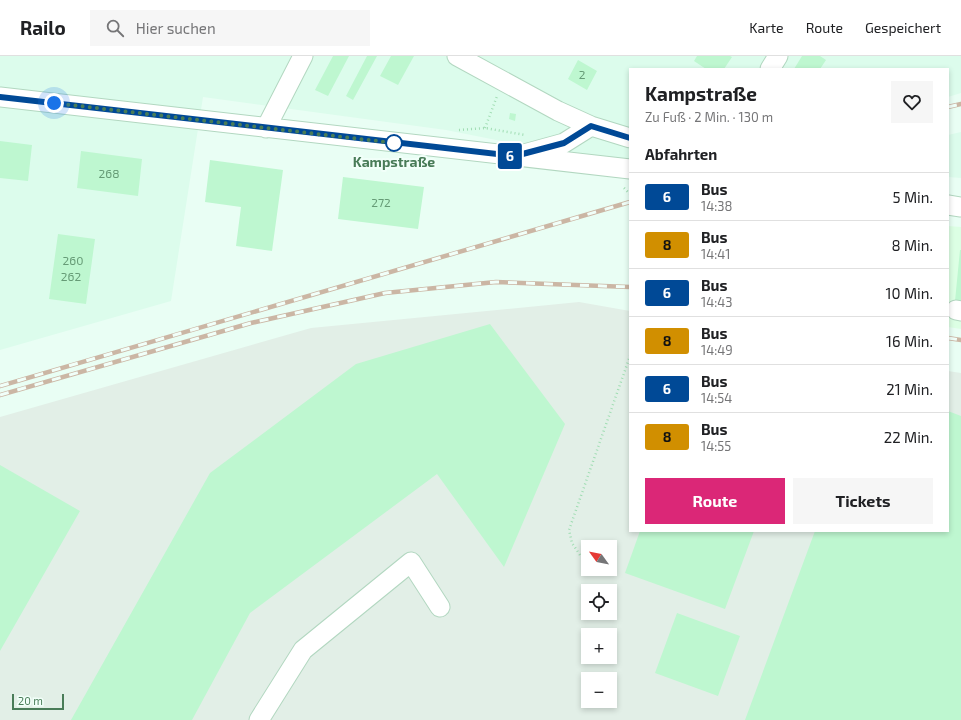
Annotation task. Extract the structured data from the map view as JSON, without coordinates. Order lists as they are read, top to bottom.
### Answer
{
  "places": ["Kampstraße"],
  "lines": ["bus line 6"],
  "house_numbers": [
    "2",
    "268",
    "272",
    "260",
    "262"
  ],
  "scale_bar": "20 m",
  "north": "top left",
  "page": {
    "header": "Railo",
    "search": "Hier suchen",
    "nav": ["Karte", "Route", "Gespeichert"],
    "on_map": "6",
    "heading": [
      ["Kampstraße", "Zu Fuß · 2 Min. · 130 m"],
      "Abfahrten"
    ],
    "list": [
      {
        "mark": "6",
        "name": "Bus",
        "note": "14:38",
        "value": "5 Min."
      },
      {
        "mark": "8",
        "name": "Bus",
        "note": "14:41",
        "value": "8 Min."
      },
      {
        "mark": "6",
        "name": "Bus",
        "note": "14:43",
        "value": "10 Min."
      },
      {
        "mark": "8",
        "name": "Bus",
        "note": "14:49",
        "value": "16 Min."
      },
      {
        "mark": "6",
        "name": "Bus",
        "note": "14:54",
        "value": "21 Min."
      },
      {
        "mark": "8",
        "name": "Bus",
        "note": "14:55",
        "value": "22 Min."
      }
    ],
    "buttons": ["Route", "Tickets"],
    "map_buttons": ["+", "−"],
    "scale": "20 m"
  }
}
